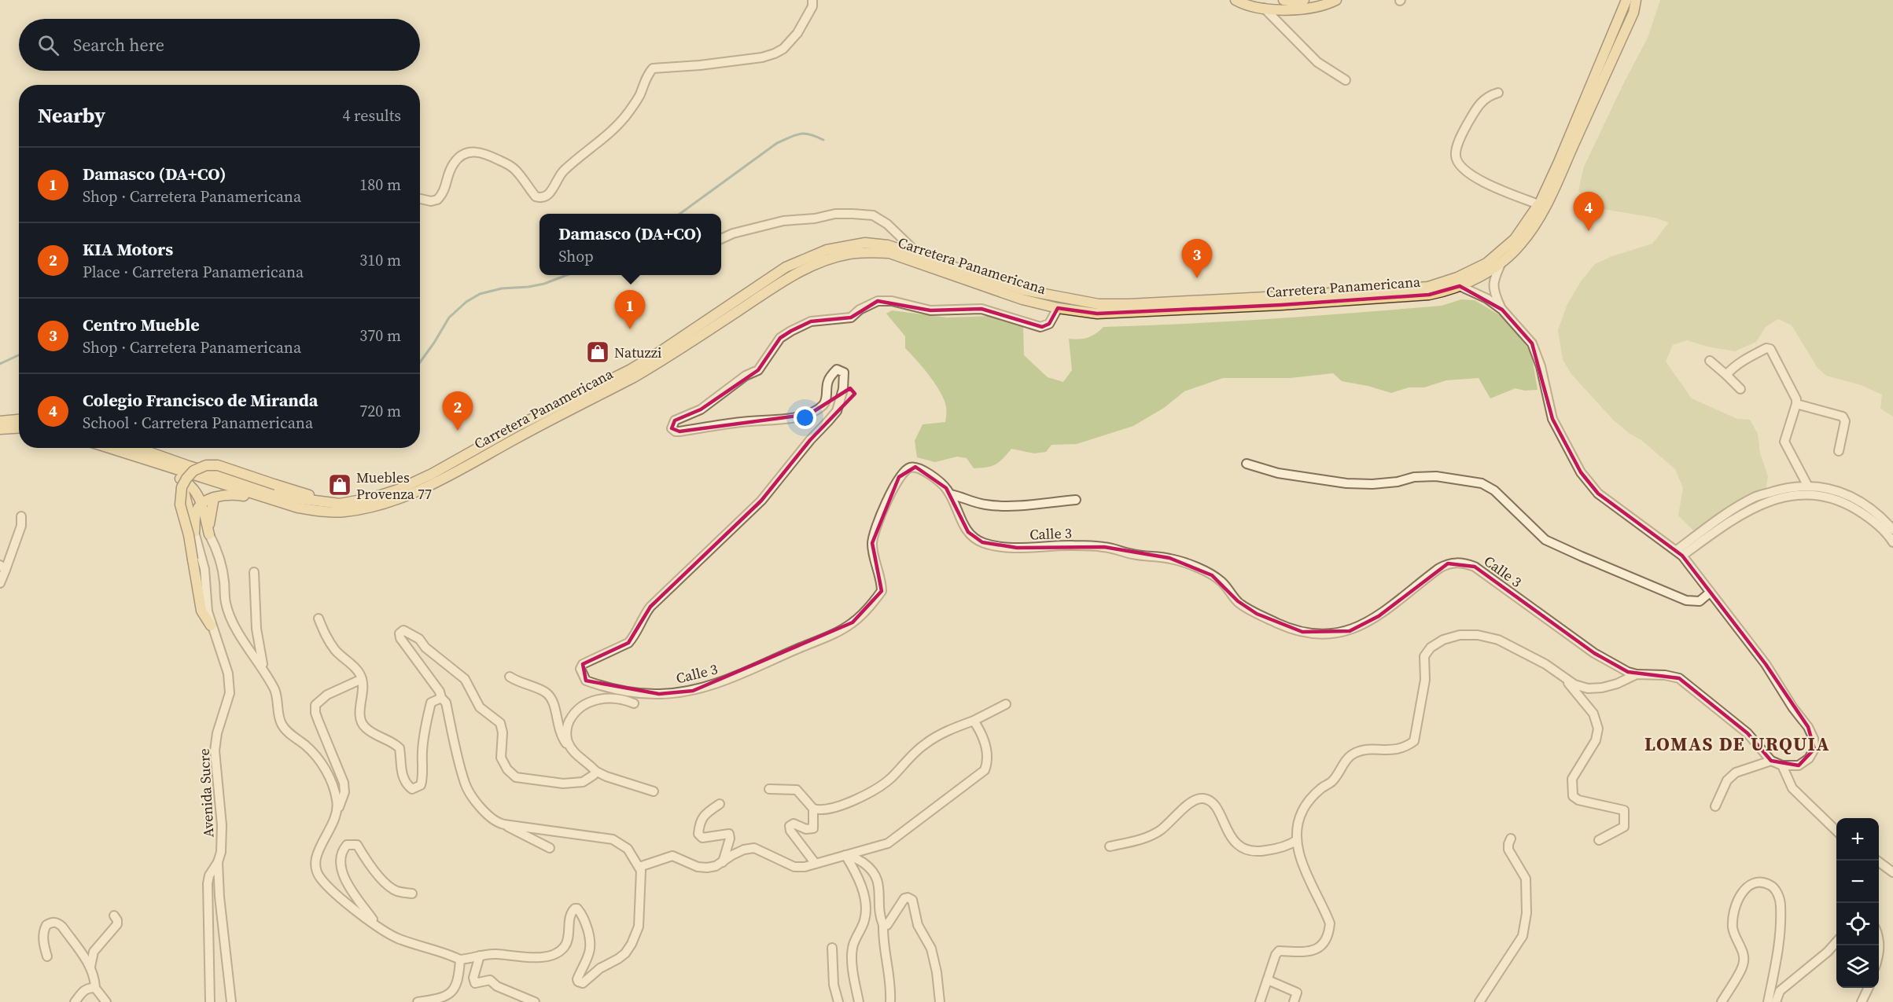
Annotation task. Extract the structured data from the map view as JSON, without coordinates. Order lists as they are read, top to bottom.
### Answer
{
  "streets": {
    "main road": ["Carretera Panamericana"],
    "street": ["Calle 3", "Avenida Sucre"]
  },
  "crossings": [
    ["Carretera Panamericana", "Calle 3"]
  ],
  "districts": ["LOMAS DE URQUIA"],
  "places": {
    "shop": ["Natuzzi", "Muebles Provenza 77"]
  },
  "page": {
    "search": "Search here",
    "heading": ["Nearby", "4 results"],
    "list": [
      {
        "mark": "1",
        "name": "Damasco (DA+CO)",
        "note": "Shop · Carretera Panamericana",
        "value": "180 m"
      },
      {
        "mark": "2",
        "name": "KIA Motors",
        "note": "Place · Carretera Panamericana",
        "value": "310 m"
      },
      {
        "mark": "3",
        "name": "Centro Mueble",
        "note": "Shop · Carretera Panamericana",
        "value": "370 m"
      },
      {
        "mark": "4",
        "name": "Colegio Francisco de Miranda",
        "note": "School · Carretera Panamericana",
        "value": "720 m"
      }
    ],
    "pins": [
      "4",
      "3",
      "1",
      "2"
    ],
    "popup": ["Damasco (DA+CO)", "Shop"],
    "map_buttons": ["+", "−"]
  }
}
